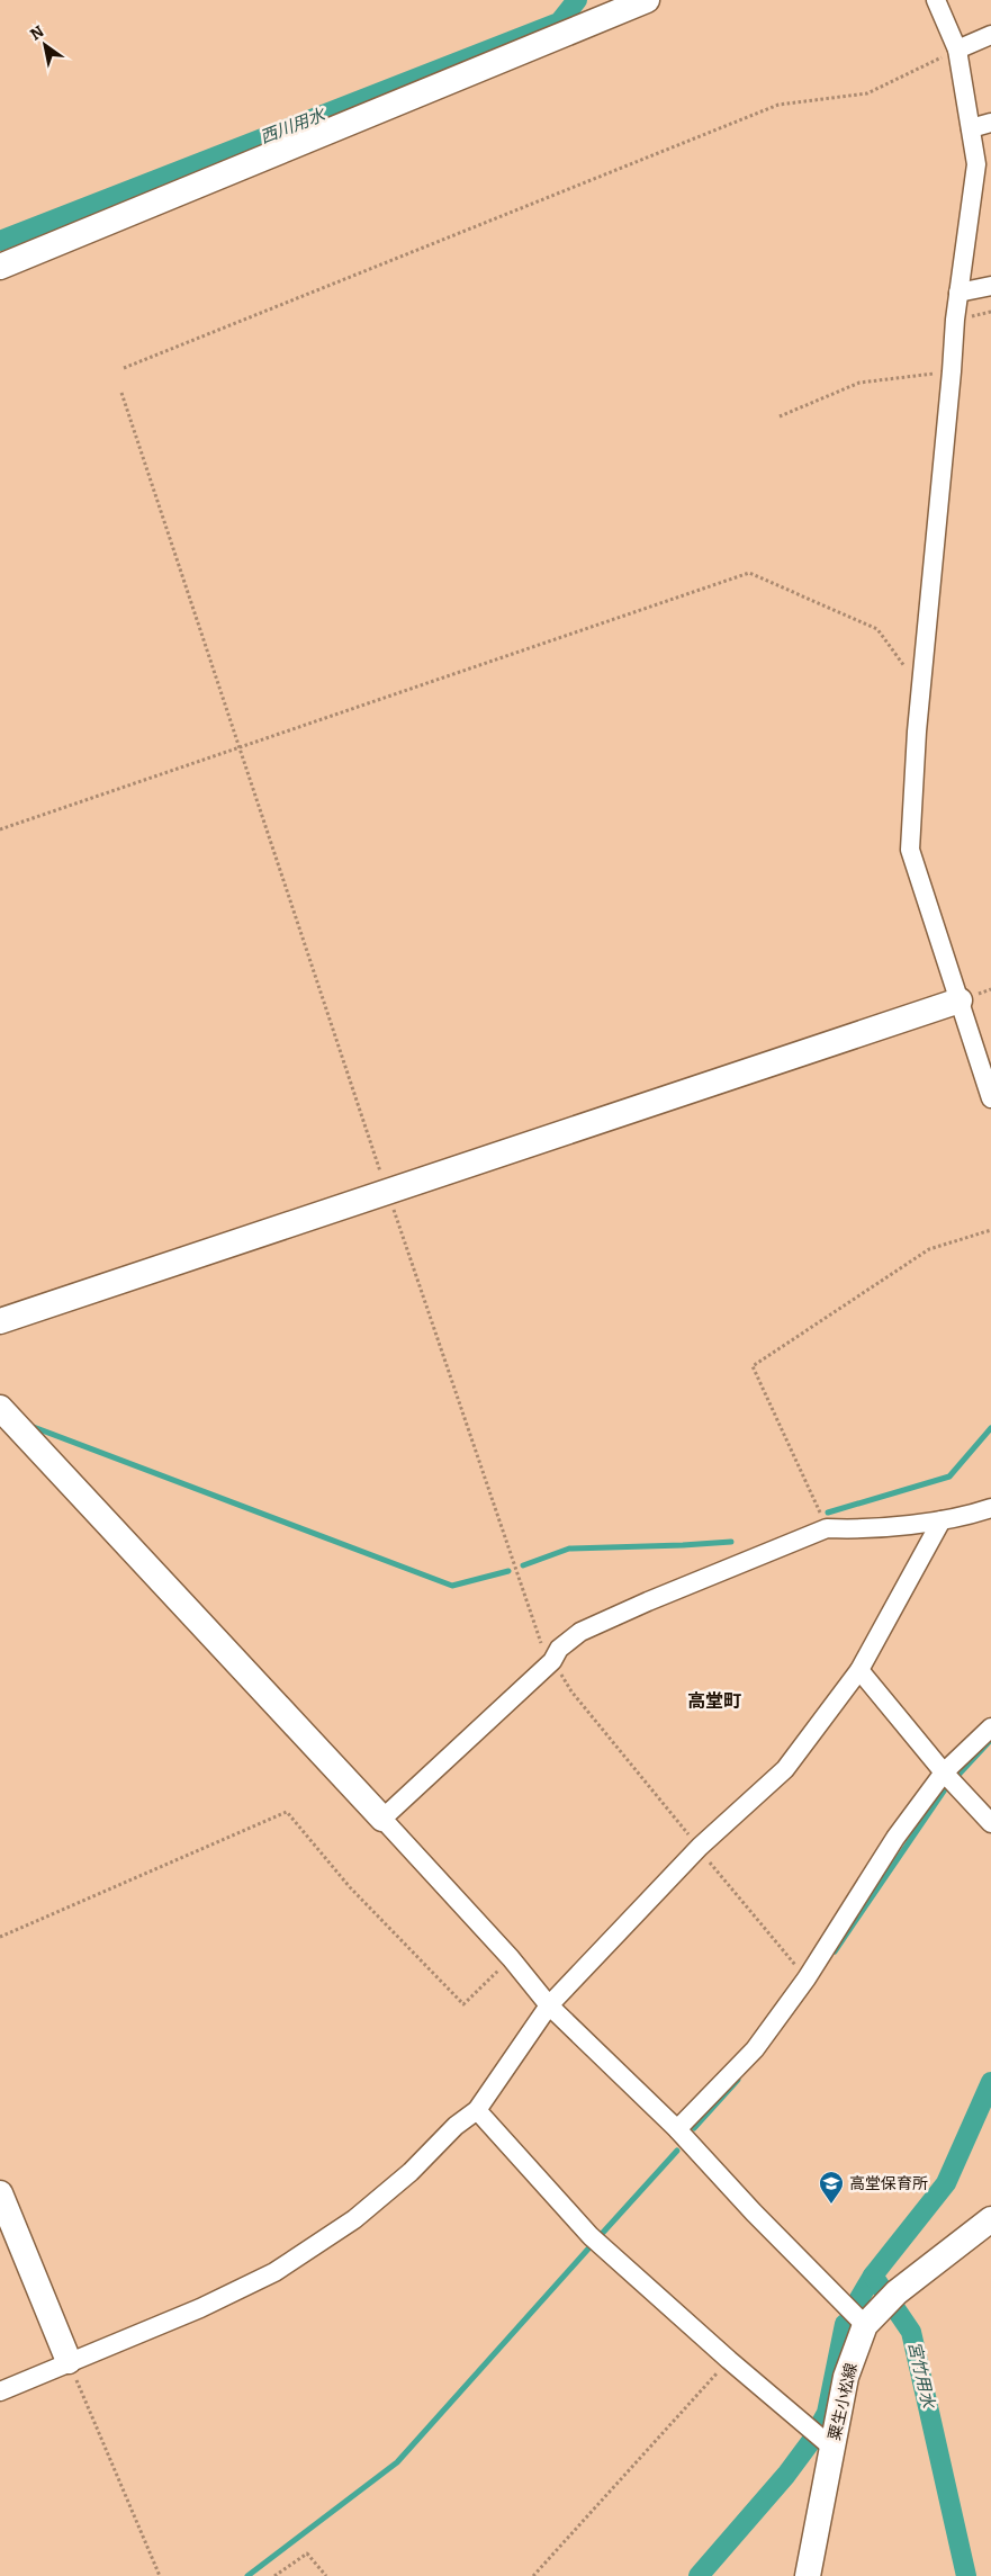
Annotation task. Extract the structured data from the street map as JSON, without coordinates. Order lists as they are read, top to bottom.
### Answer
{
  "streets": {
    "street": ["粟生小松線"]
  },
  "districts": ["高堂町"],
  "water": ["西川用水", "宮竹用水"],
  "places": {
    "school or university": ["高堂保育所"]
  },
  "north": "top left"
}
